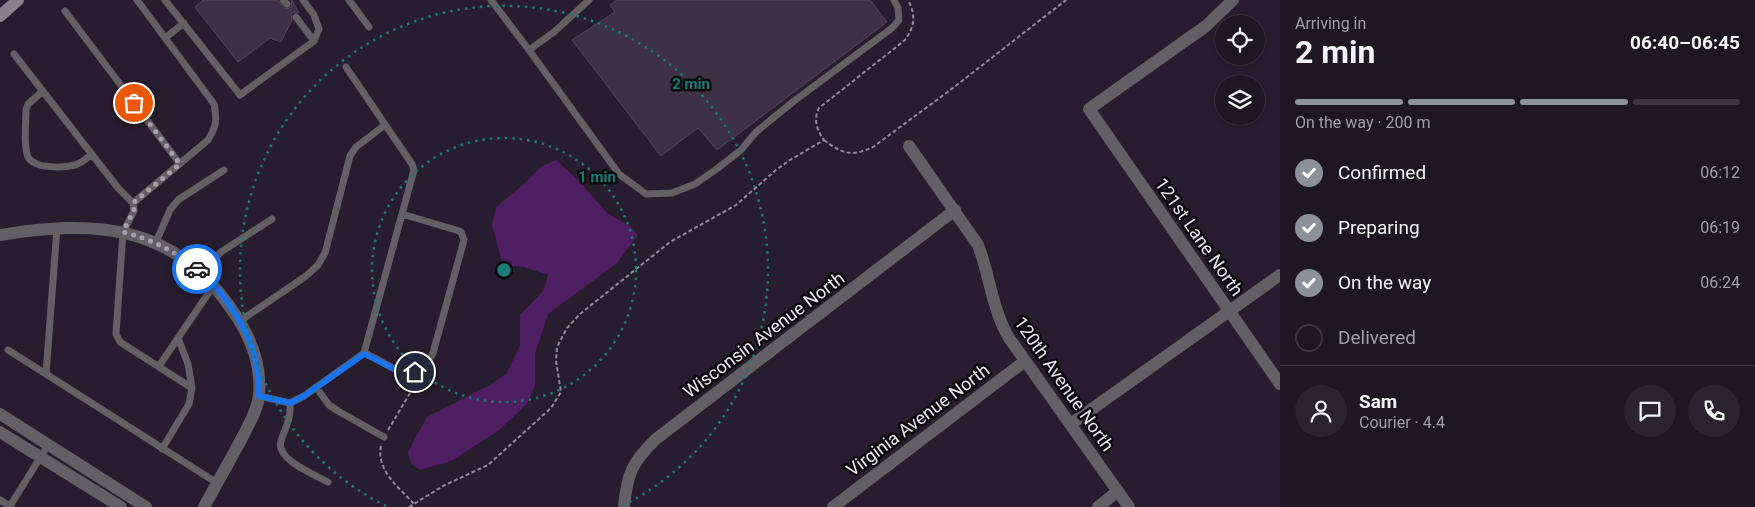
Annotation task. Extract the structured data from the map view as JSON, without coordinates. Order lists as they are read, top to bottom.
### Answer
{
  "streets": {
    "street": [
      "121st Lane North",
      "Wisconsin Avenue North",
      "120th Avenue North",
      "Virginia Avenue North"
    ]
  },
  "crossings": [
    ["Wisconsin Avenue North", "120th Avenue North"],
    ["120th Avenue North", "Virginia Avenue North"]
  ],
  "page": {
    "heading": ["2 min", "Arriving in", "06:40–06:45"],
    "panel": ["Sam", "Courier · 4.4"],
    "bar": "On the way · 200 m",
    "list": [
      ["Confirmed", "06:12"],
      ["Preparing", "06:19"],
      ["On the way", "06:24"],
      "Delivered"
    ]
  },
  "rings": ["2 min", "1 min"]
}
